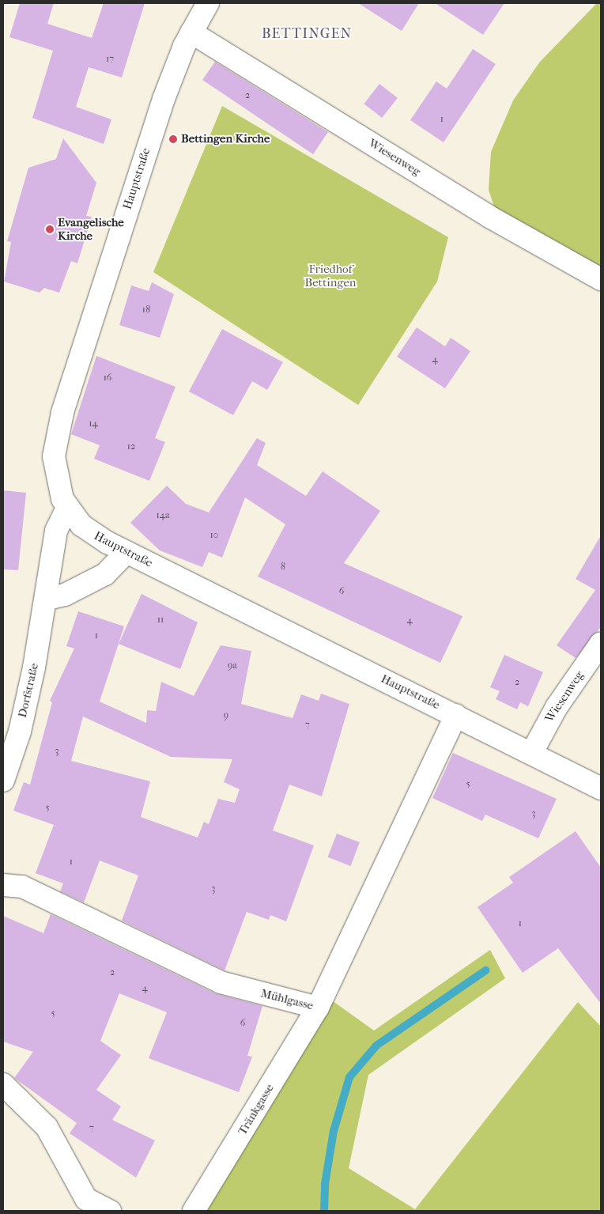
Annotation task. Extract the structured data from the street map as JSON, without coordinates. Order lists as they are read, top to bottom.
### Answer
{
  "streets": {
    "street": [
      "Wiesenweg",
      "Hauptstraße",
      "Dorfstraße",
      "Mühlgasse",
      "Tränkgasse"
    ]
  },
  "crossings": [
    ["Wiesenweg", "Hauptstraße"],
    ["Hauptstraße", "Dorfstraße"],
    ["Hauptstraße", "Mühlgasse"],
    ["Mühlgasse", "Tränkgasse"]
  ],
  "districts": ["BETTINGEN"],
  "parks": ["Friedhof Bettingen"],
  "places": ["Bettingen Kirche", "Evangelische Kirche"],
  "house_numbers": [
    "17",
    "2",
    "1",
    "18",
    "4",
    "16",
    "14",
    "12",
    "14a",
    "10",
    "8",
    "6",
    "11",
    "4",
    "1",
    "9a",
    "2",
    "9",
    "7",
    "3",
    "5",
    "5",
    "3",
    "1",
    "3",
    "1",
    "2",
    "4",
    "5",
    "6",
    "7"
  ]
}
